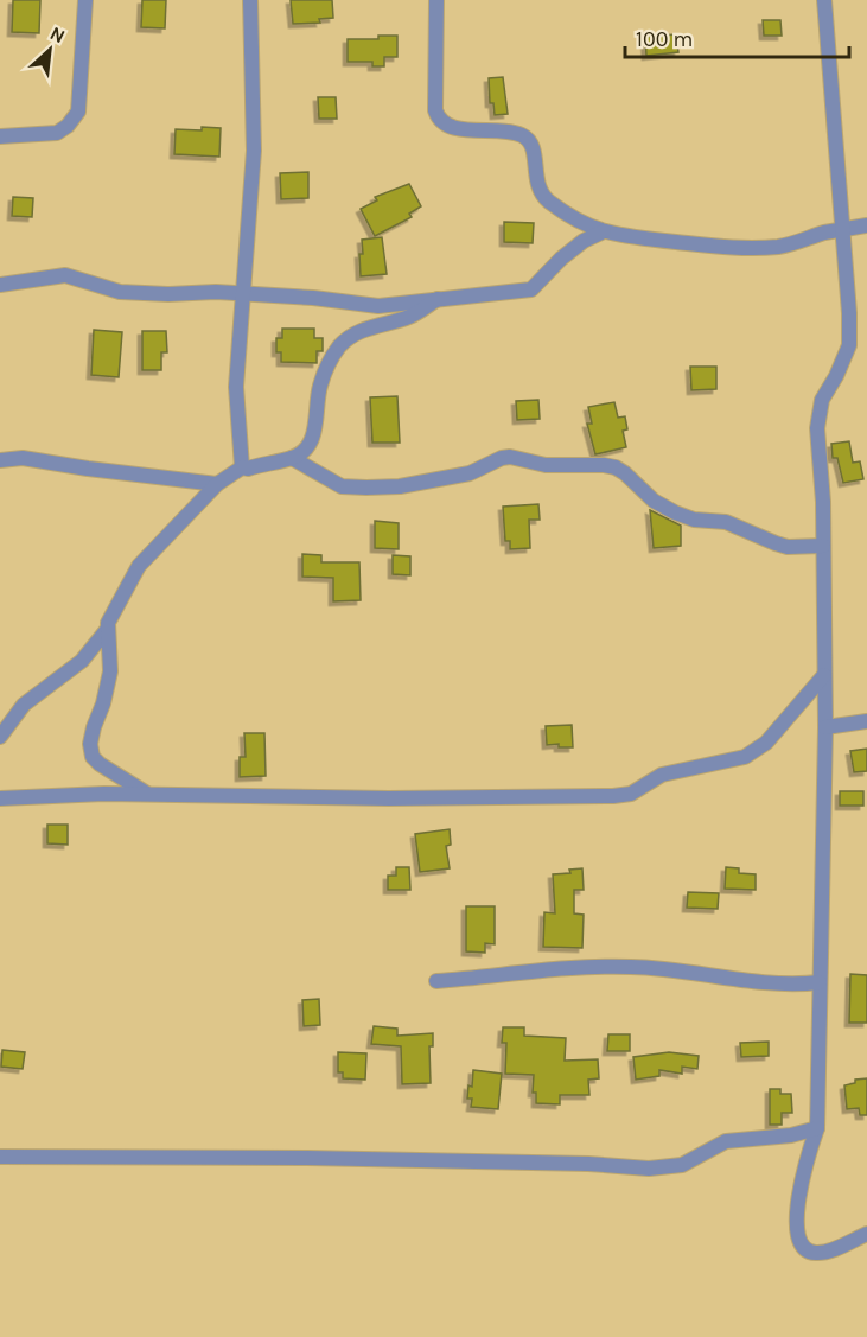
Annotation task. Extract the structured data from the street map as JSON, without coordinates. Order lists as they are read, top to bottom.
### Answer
{
  "scale_bar": "100 m",
  "north": "top right"
}
